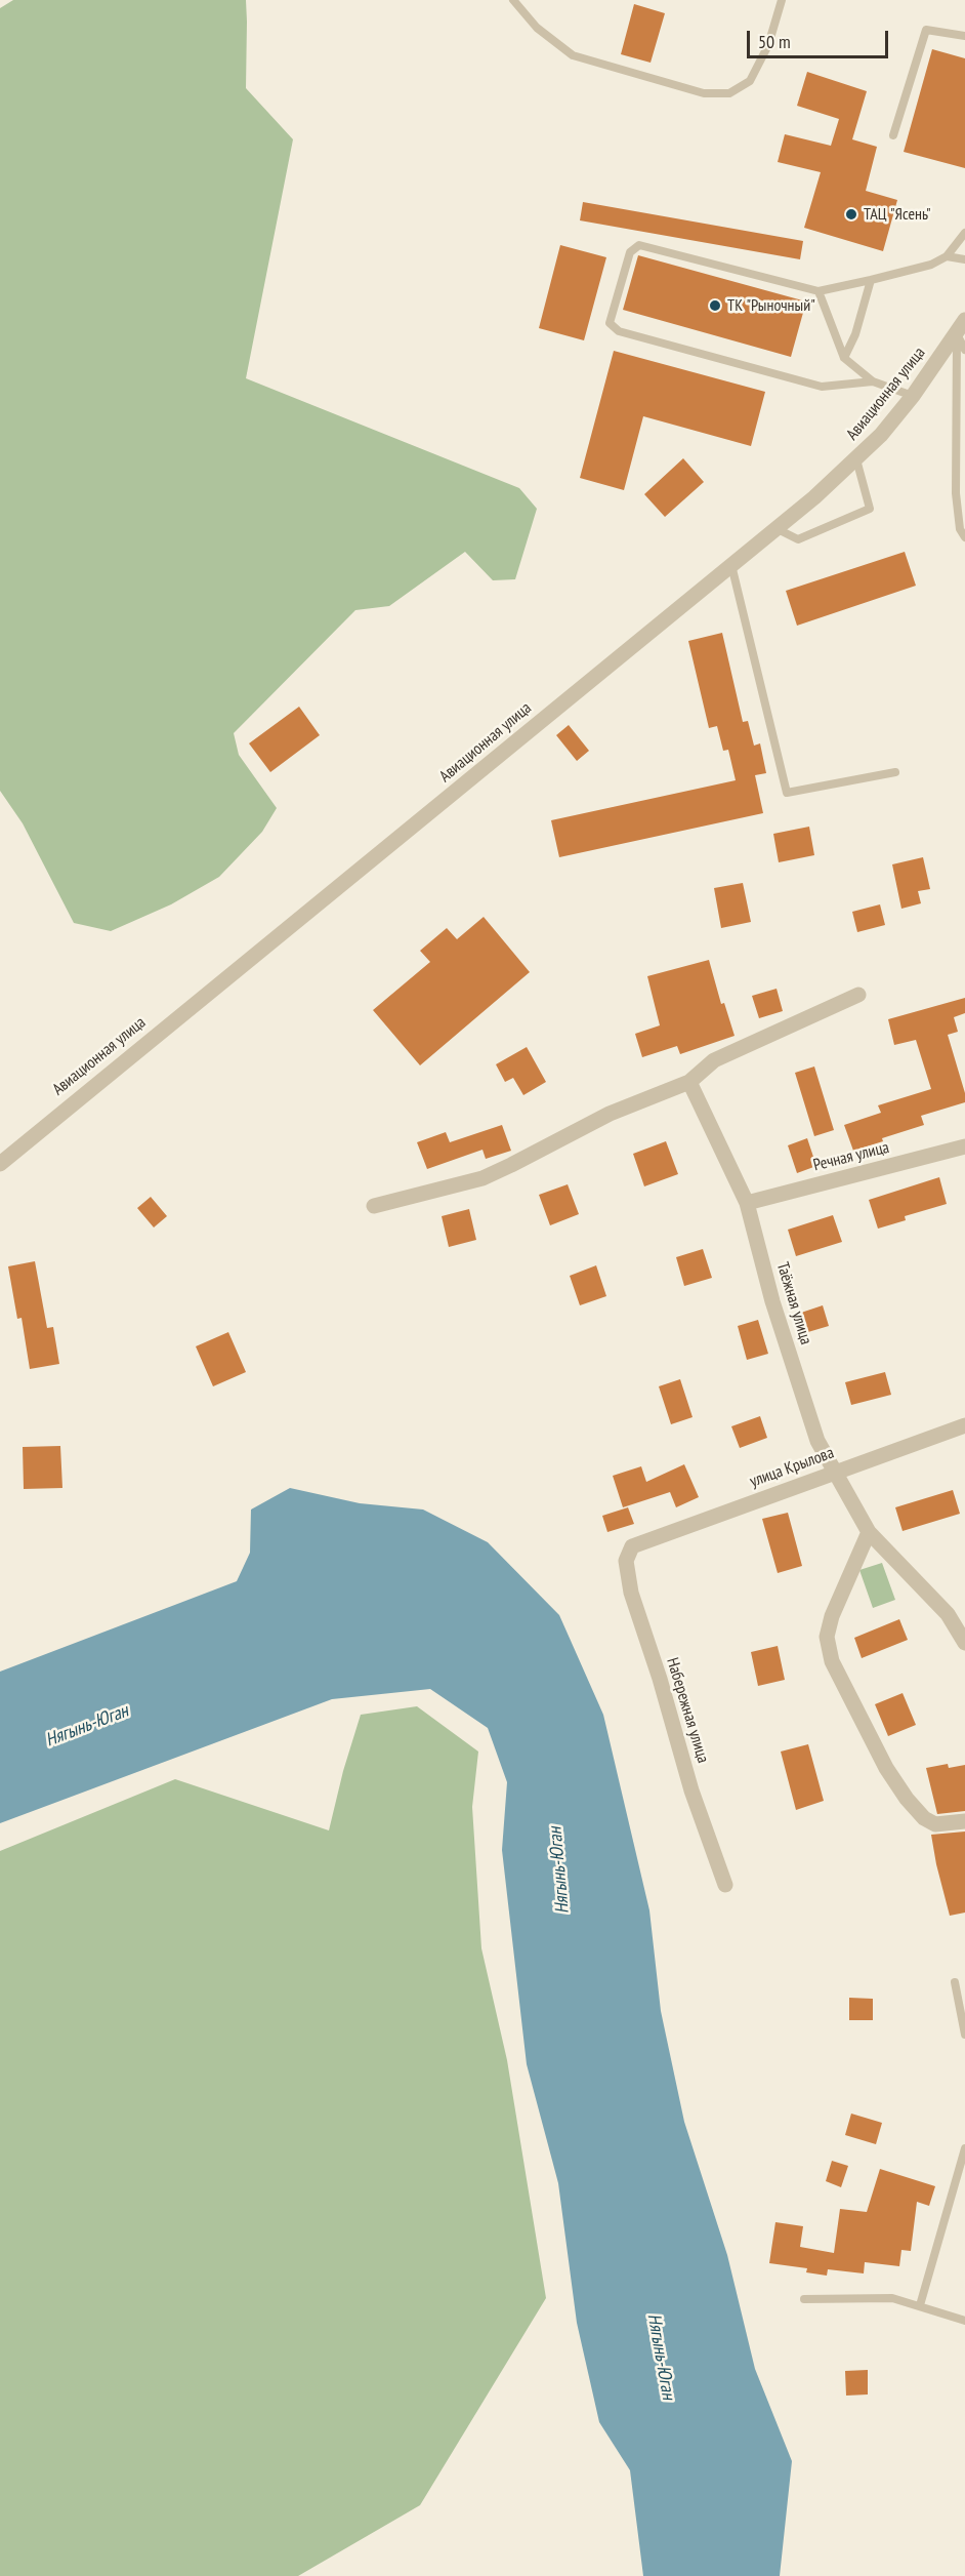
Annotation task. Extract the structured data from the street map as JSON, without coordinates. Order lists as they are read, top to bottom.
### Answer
{
  "streets": {
    "street": [
      "Авиационная улица",
      "Речная улица",
      "Таёжная улица",
      "улица Крылова",
      "Набережная улица"
    ]
  },
  "crossings": [
    ["Речная улица", "Таёжная улица"],
    ["Таёжная улица", "улица Крылова"],
    ["улица Крылова", "Набережная улица"]
  ],
  "water": ["Нягынь-Юган"],
  "places": ["ТАЦ \"Ясень\"", "ТК \"Рыночный\""],
  "scale_bar": "50 m"
}
